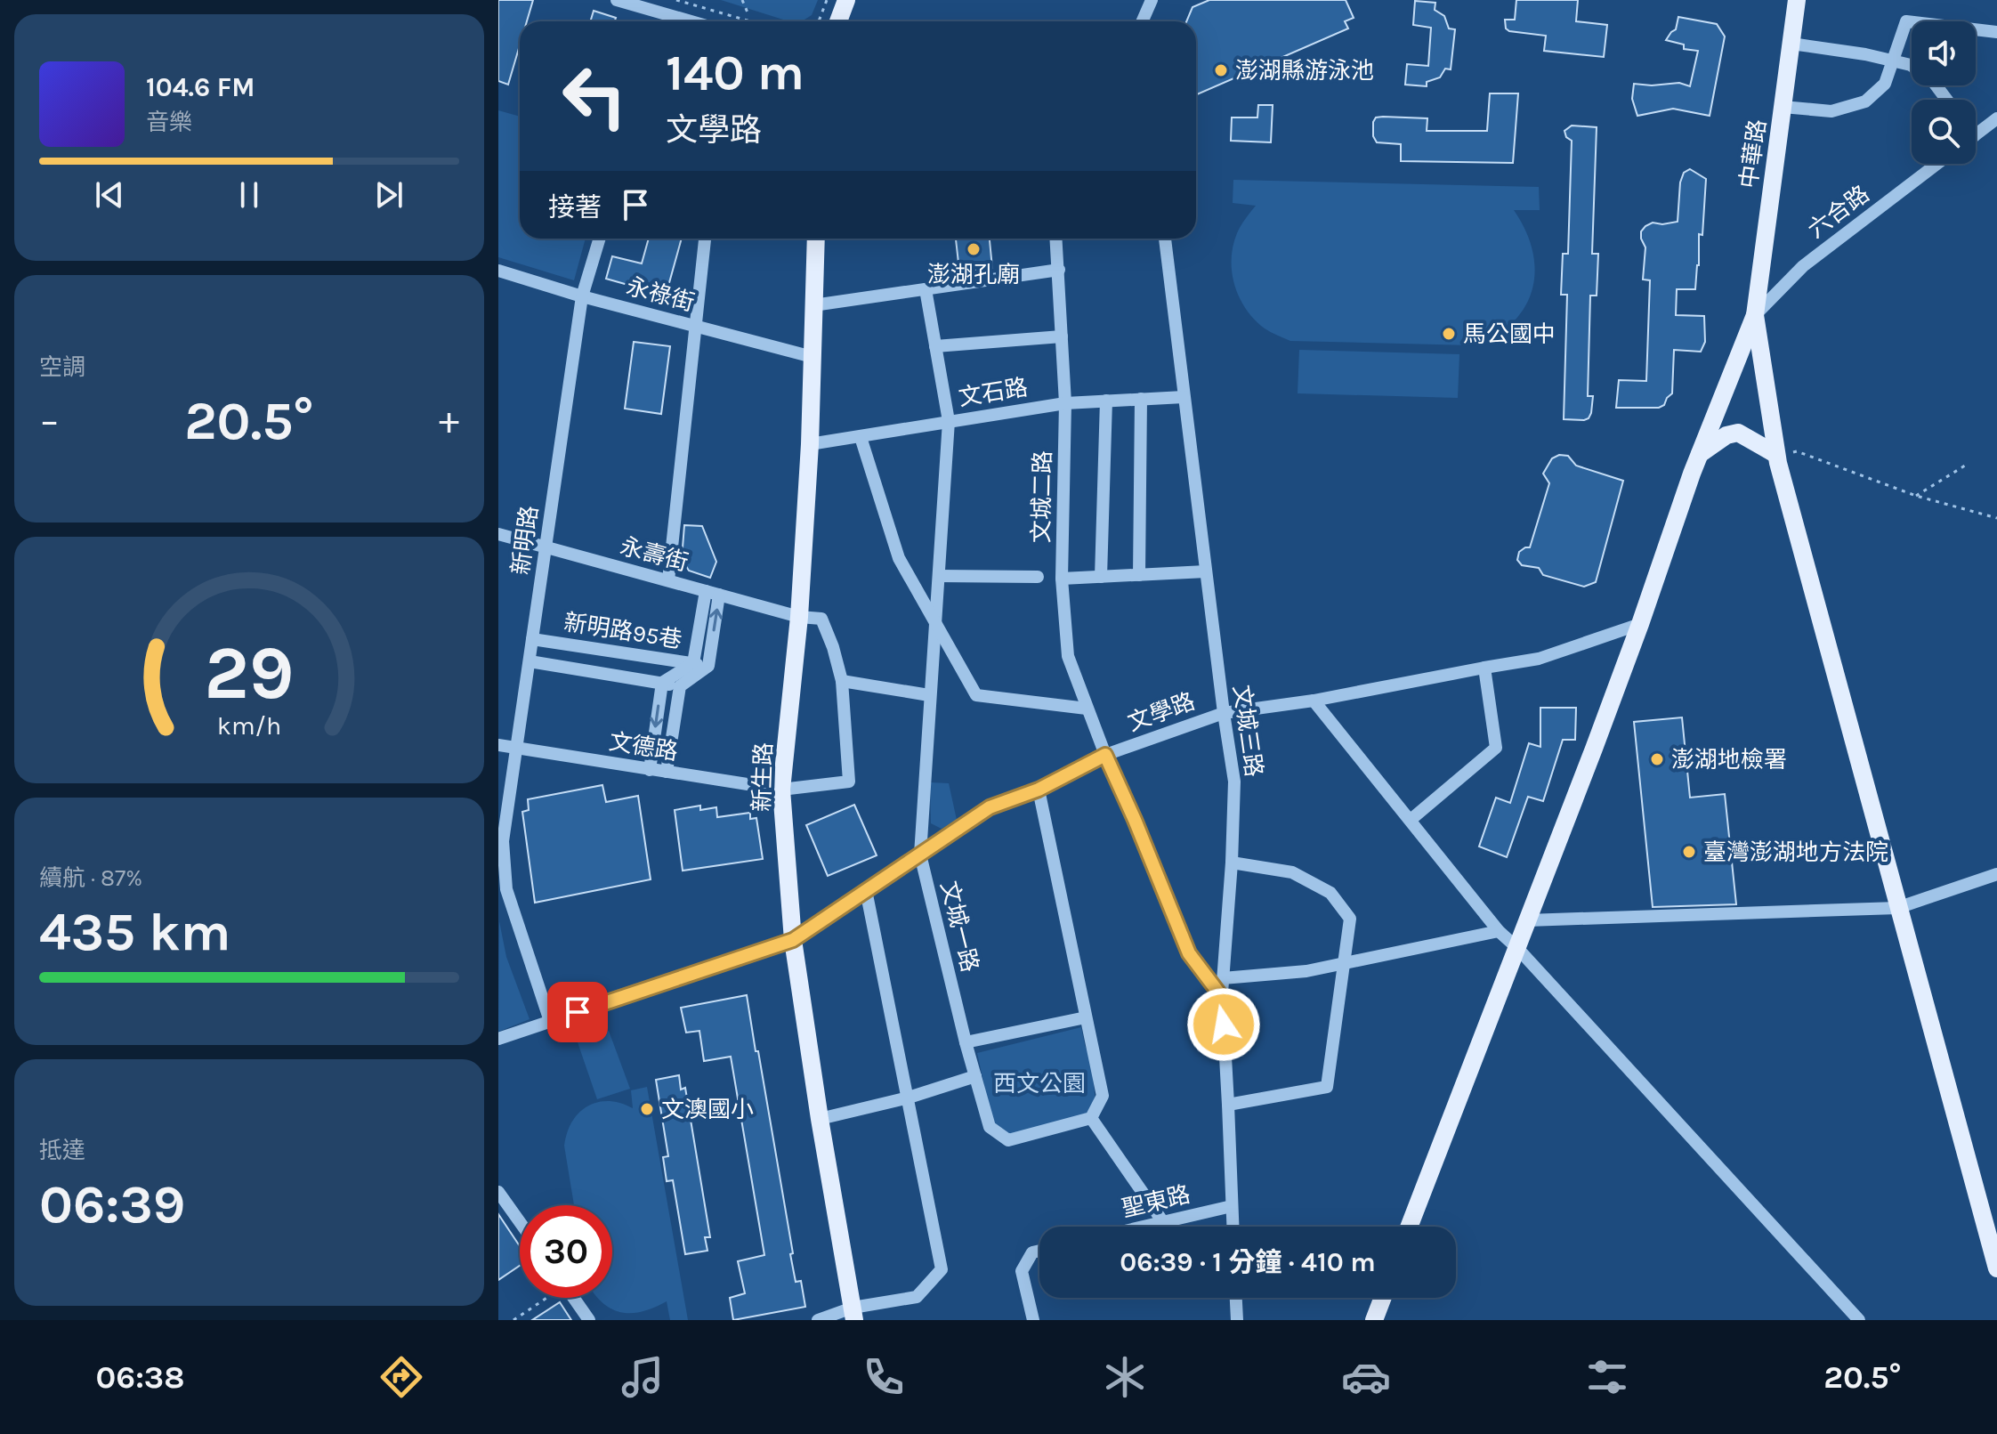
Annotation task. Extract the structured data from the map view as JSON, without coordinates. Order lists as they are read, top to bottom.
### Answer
{
  "streets": {
    "main road": ["中華路", "新生路"],
    "street": [
      "六合路",
      "永祿街",
      "文石路",
      "文城二路",
      "新明路",
      "永壽街",
      "新明路95巷",
      "文學路",
      "文城三路",
      "文德路",
      "文城一路",
      "聖東路"
    ]
  },
  "crossings": [
    ["中華路", "六合路"],
    ["永祿街", "新明路"],
    ["永祿街", "新生路"],
    ["文石路", "文城二路"],
    ["文石路", "文城三路"],
    ["文石路", "新生路"],
    ["文石路", "文城一路"],
    ["文城二路", "文學路"],
    ["文城二路", "文城三路"],
    ["新明路", "永壽街"],
    ["新明路", "新明路95巷"],
    ["新明路", "文學路"],
    ["新明路", "文德路"],
    ["永壽街", "文德路"],
    ["永壽街", "新生路"],
    ["文學路", "文城三路"],
    ["文學路", "新生路"],
    ["文學路", "文城一路"],
    ["文城三路", "聖東路"],
    ["文德路", "新生路"]
  ],
  "parks": ["西文公園"],
  "places": [
    "澎湖縣游泳池",
    "澎湖孔廟",
    "馬公國中",
    "澎湖地檢署",
    "臺灣澎湖地方法院",
    "文澳國小"
  ],
  "page": {
    "turn": ["140 m", "文學路"],
    "song": ["104.6 FM", "音樂"],
    "then": "接著",
    "tile": [
      "空調",
      ["續航 · 87%", "435 km"],
      ["抵達", "06:39"]
    ],
    "heat": ["−", "20.5°", "+"],
    "limit": "30",
    "trip": "06:39 · 1 分鐘 · 410 m",
    "tabs": ["06:38", "20.5°"],
    "gauge": ["29", "km/h"]
  }
}
